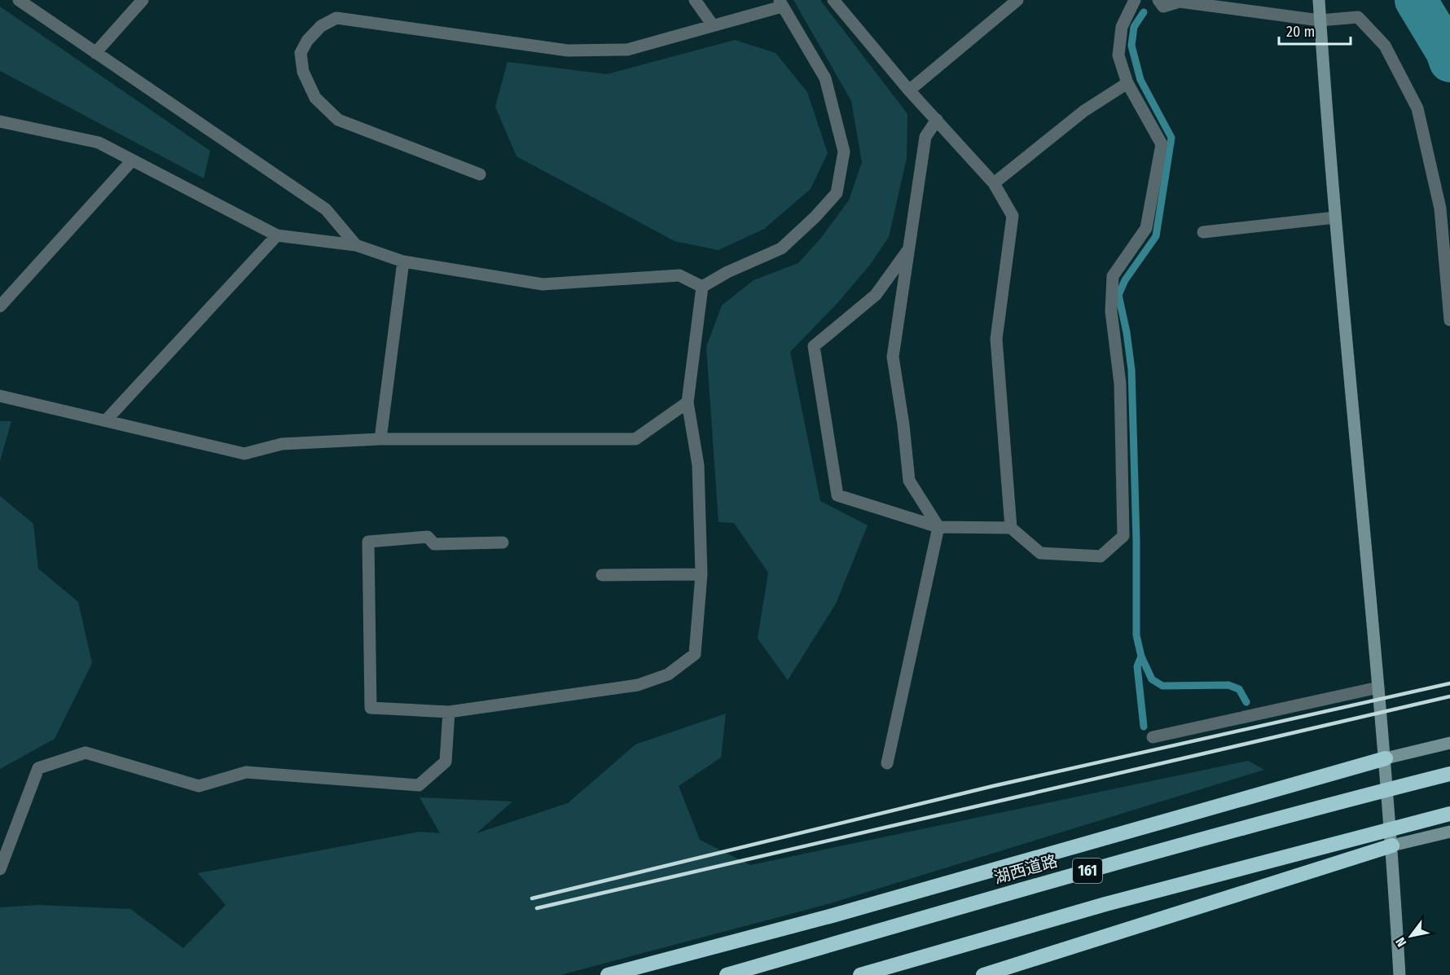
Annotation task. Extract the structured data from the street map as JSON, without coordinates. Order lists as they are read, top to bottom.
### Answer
{
  "streets": {
    "highway": ["湖西道路", "161"]
  },
  "scale_bar": "20 m",
  "north": "bottom left"
}
